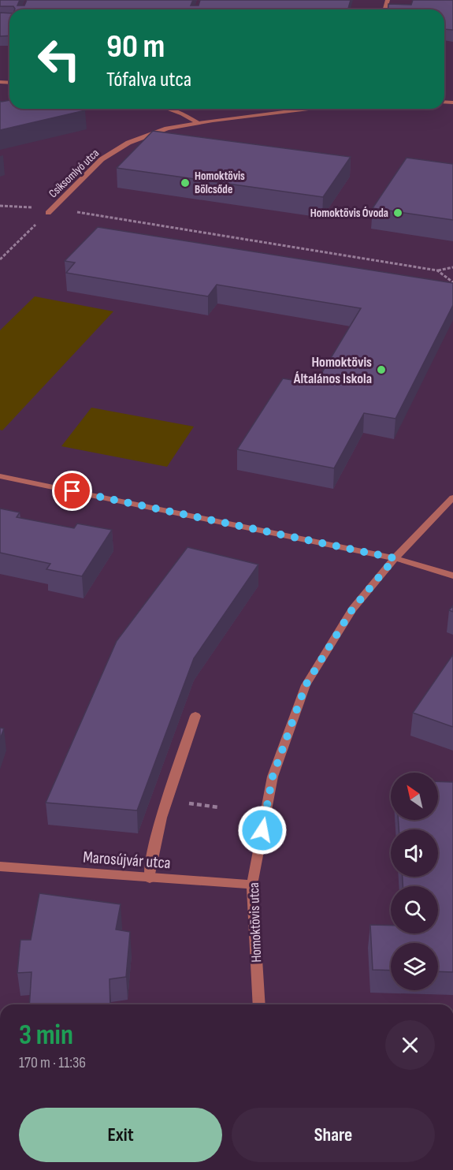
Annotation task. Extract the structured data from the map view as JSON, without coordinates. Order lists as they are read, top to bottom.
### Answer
{
  "streets": {
    "street": ["Csíksomlyó utca", "Marosújvár utca", "Homoktövis utca"]
  },
  "crossings": [
    ["Marosújvár utca", "Homoktövis utca"]
  ],
  "places": ["Homoktövis Bölcsőde", "Homoktövis Óvoda", "Homoktövis Általános Iskola"],
  "north": "top left",
  "page": {
    "turn": ["90 m", "Tófalva utca"],
    "heading": ["3 min", "170 m · 11:36"],
    "buttons": ["Exit", "Share"]
  }
}
